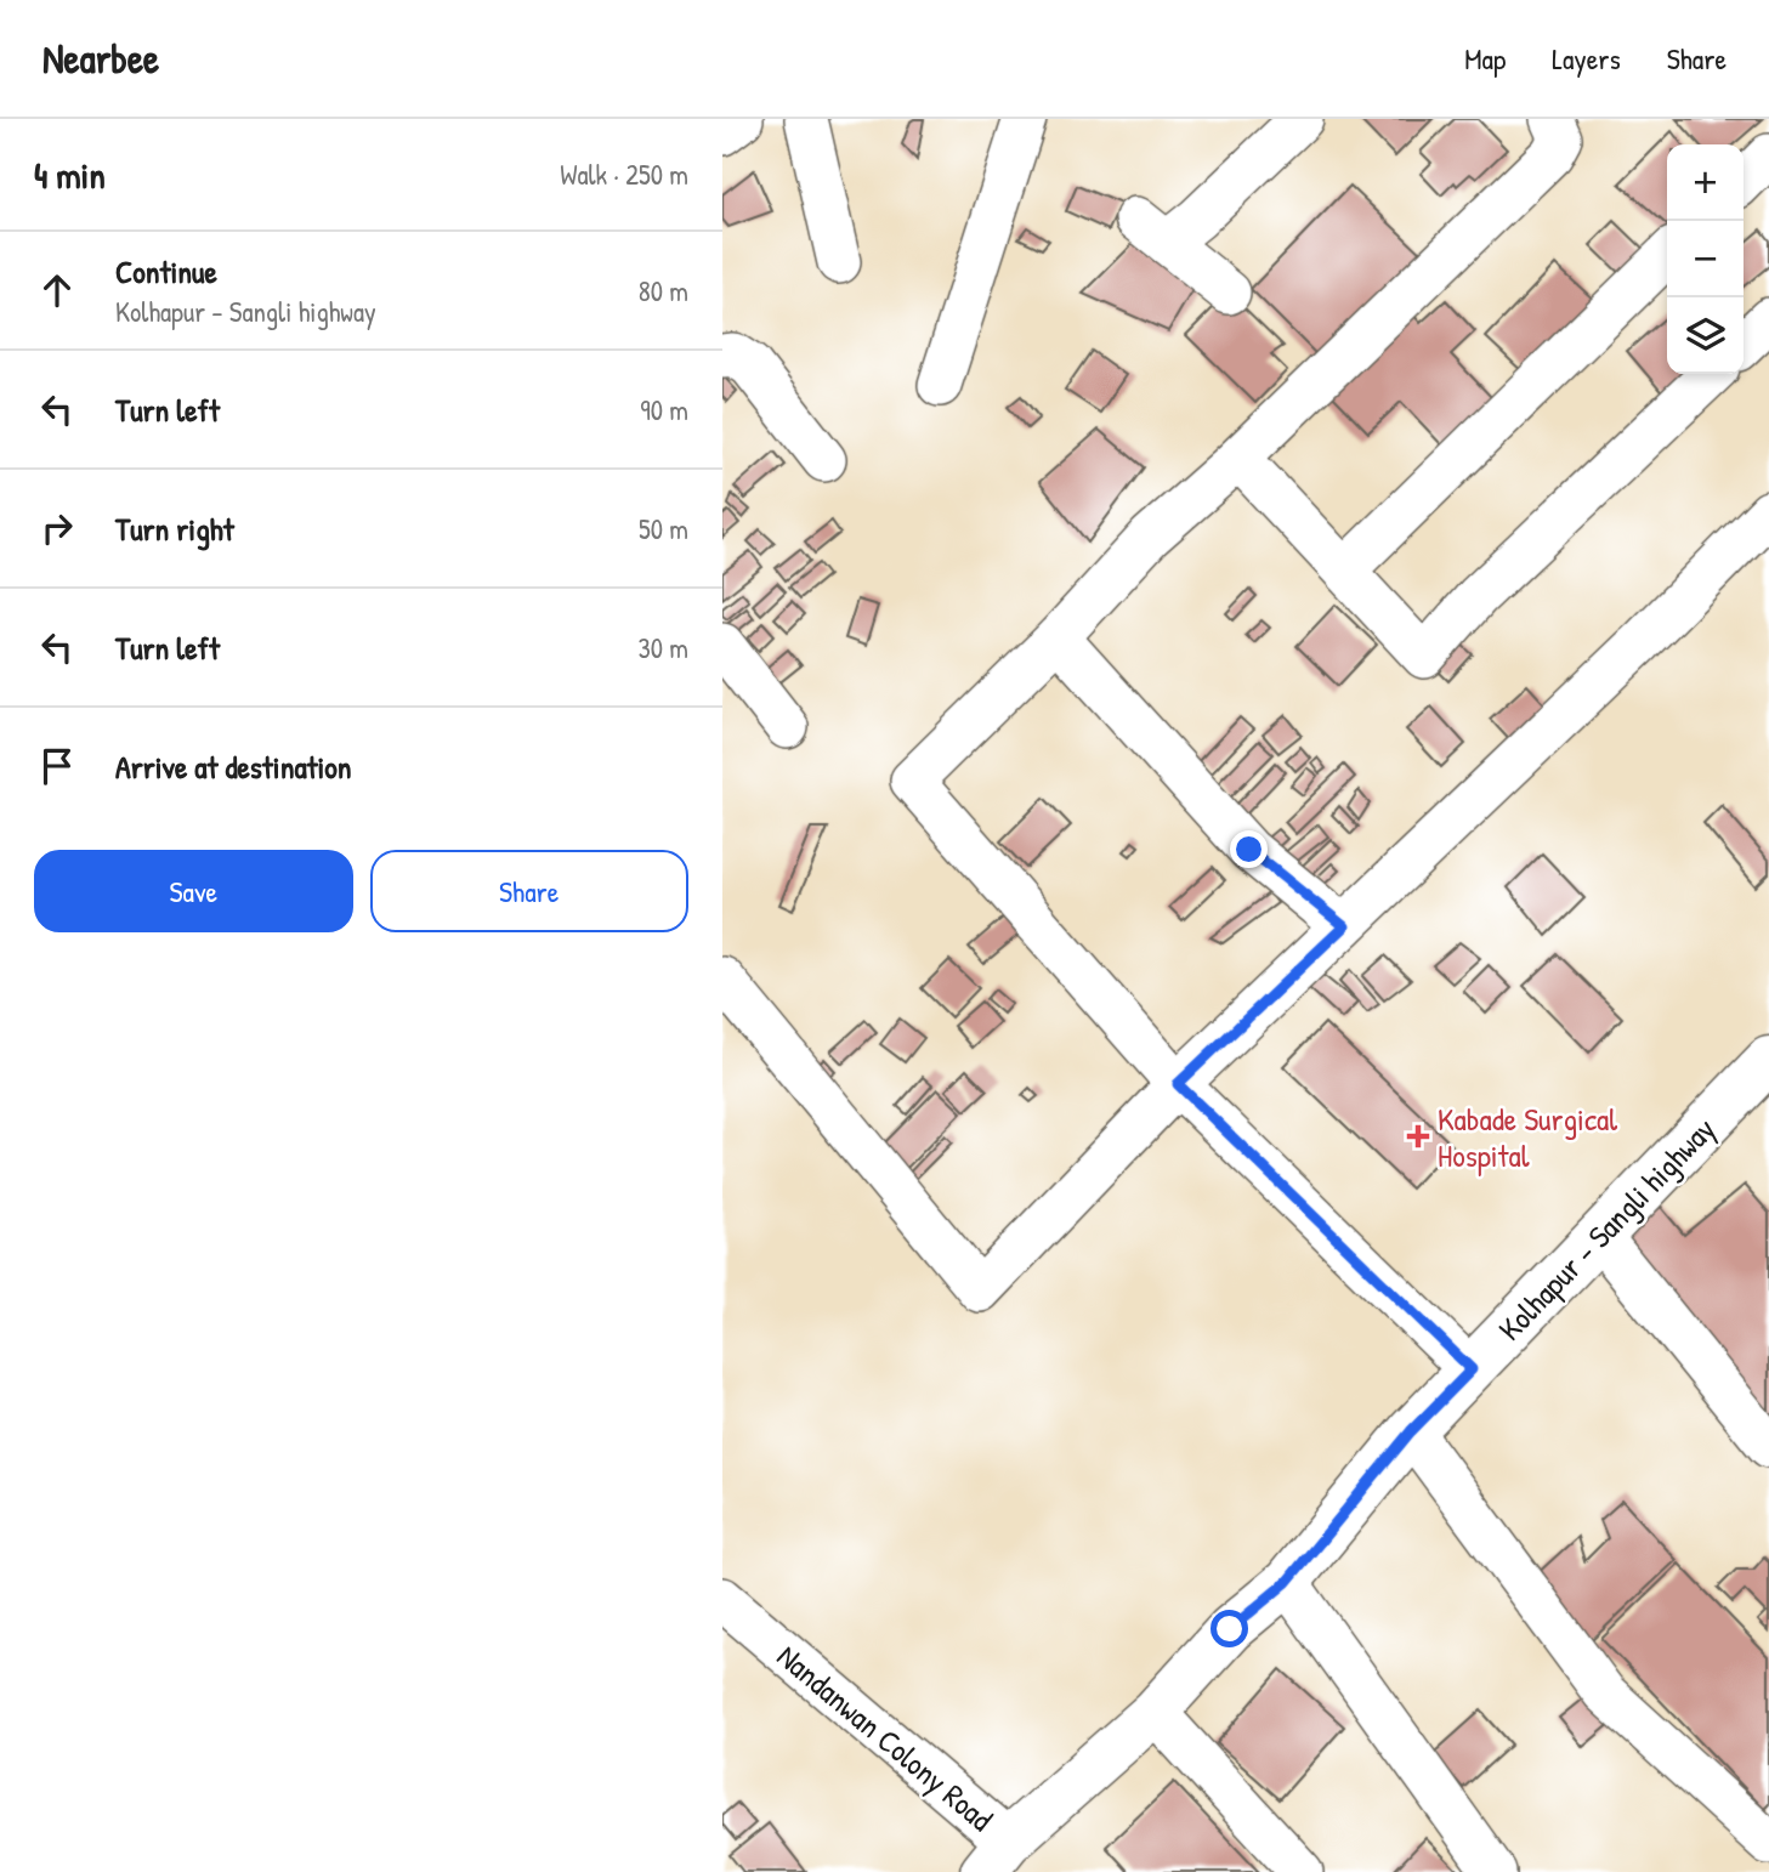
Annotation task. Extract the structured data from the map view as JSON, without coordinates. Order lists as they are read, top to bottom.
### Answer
{
  "streets": {
    "main road": ["Kolhapur - Sangli highway"],
    "street": ["Nandanwan Colony Road"]
  },
  "crossings": [
    ["Kolhapur - Sangli highway", "Nandanwan Colony Road"]
  ],
  "places": {
    "health": ["Kabade Surgical Hospital"]
  },
  "page": {
    "header": "Nearbee",
    "nav": ["Map", "Layers", "Share"],
    "heading": ["4 min", "Walk · 250 m"],
    "map_buttons": ["+", "−"],
    "list": [
      ["Continue", "Kolhapur - Sangli highway", "80 m"],
      ["Turn left", "90 m"],
      ["Turn right", "50 m"],
      ["Turn left", "30 m"],
      "Arrive at destination"
    ],
    "buttons": ["Save", "Share"]
  }
}
